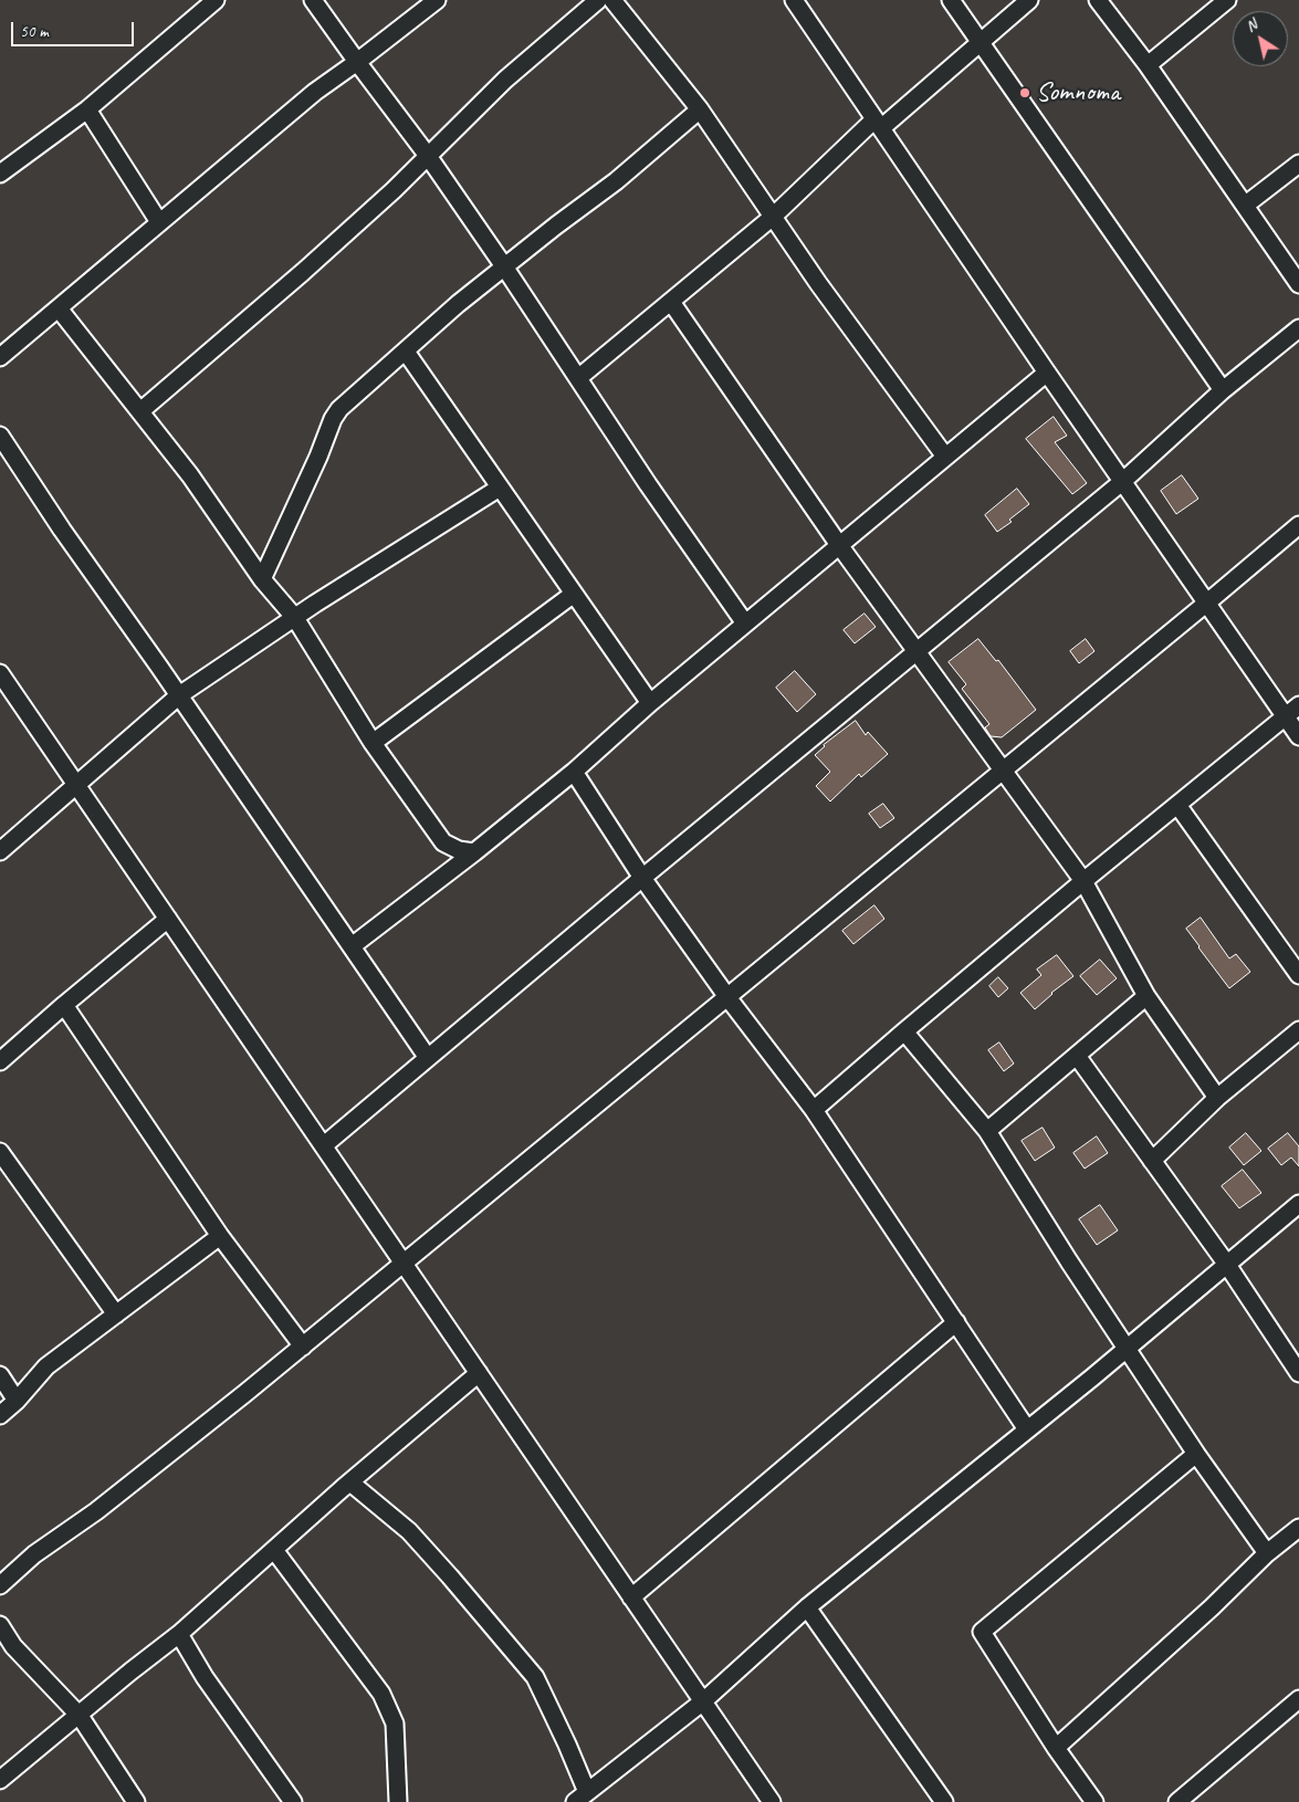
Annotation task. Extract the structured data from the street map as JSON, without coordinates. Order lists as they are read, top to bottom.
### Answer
{
  "places": ["Somnoma"],
  "scale_bar": "50 m",
  "north": "top left"
}
